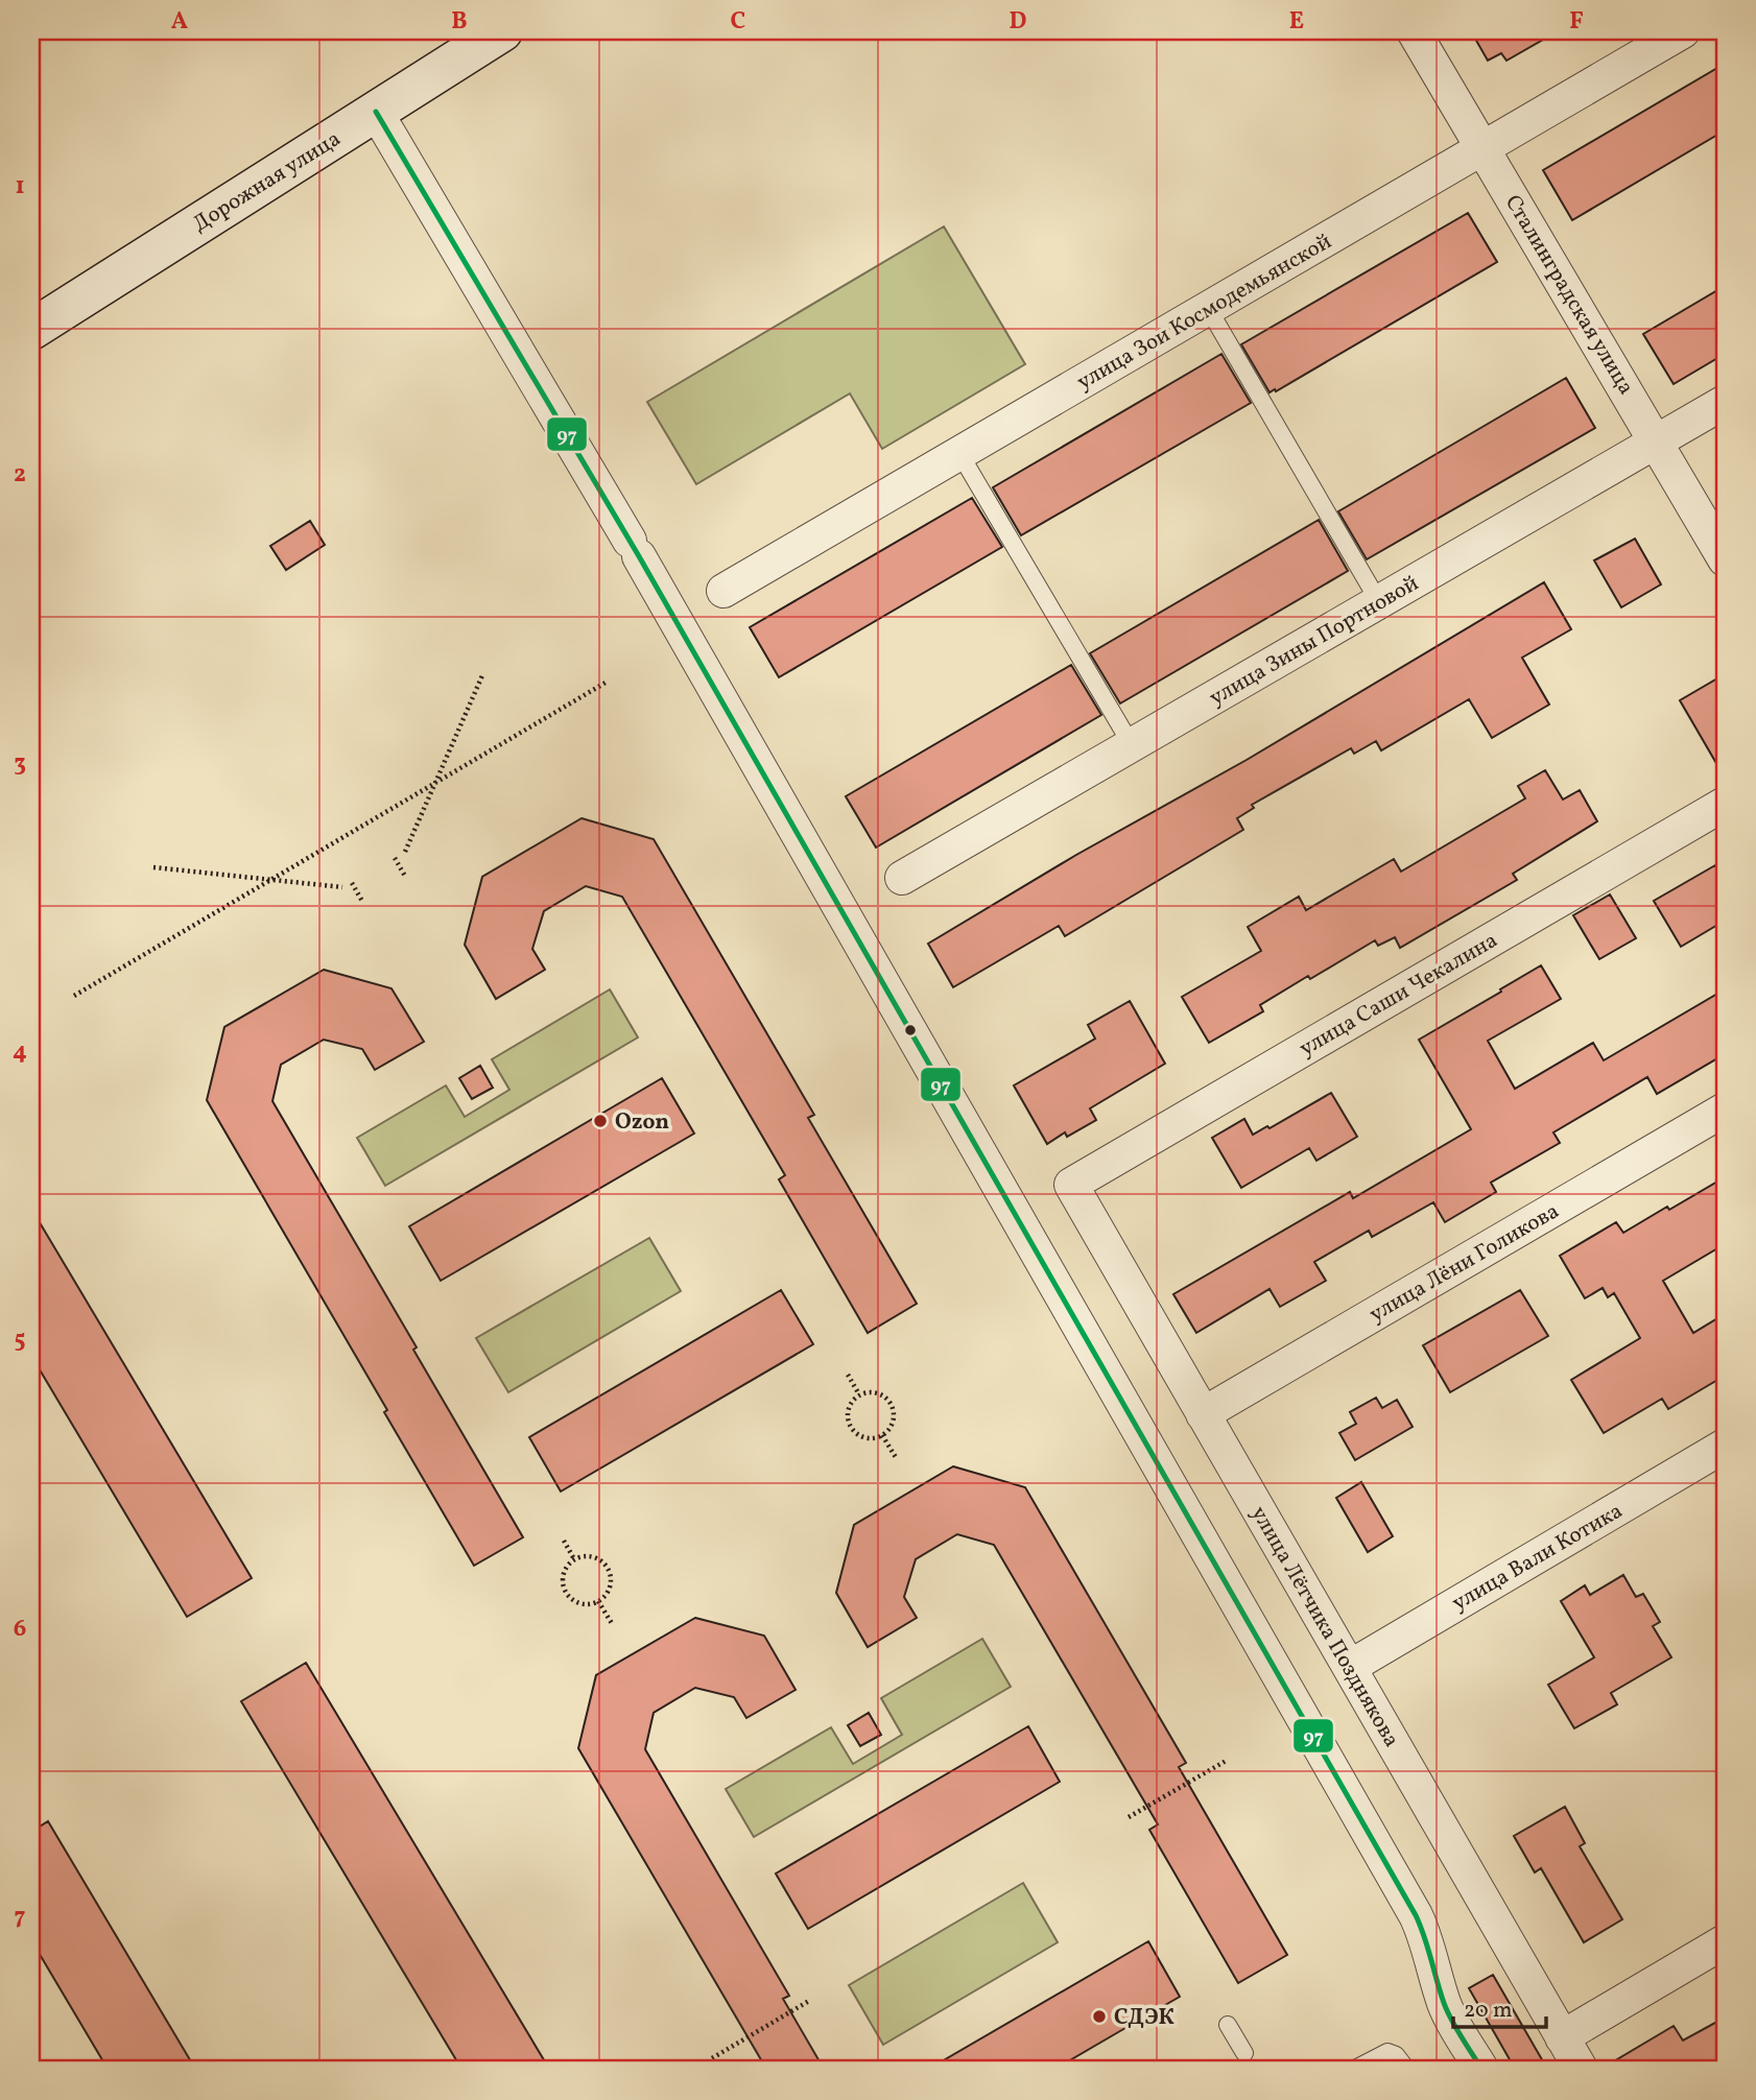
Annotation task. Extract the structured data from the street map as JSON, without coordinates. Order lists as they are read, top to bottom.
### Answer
{
  "streets": {
    "main road": ["Дорожная улица"],
    "street": [
      "Сталинградская улица",
      "улица Зои Космодемьянской",
      "улица Зины Портновой",
      "улица Саши Чекалина",
      "улица Лёни Голикова",
      "улица Вали Котика",
      "улица Лётчика Позднякова"
    ]
  },
  "crossings": [
    ["Сталинградская улица", "улица Зои Космодемьянской"],
    ["Сталинградская улица", "улица Зины Портновой"],
    ["улица Саши Чекалина", "улица Лётчика Позднякова"],
    ["улица Лёни Голикова", "улица Лётчика Позднякова"],
    ["улица Вали Котика", "улица Лётчика Позднякова"]
  ],
  "places": ["Ozon", "СДЭК"],
  "lines": ["transit line 97"],
  "scale_bar": "20 m",
  "grid": {
    "columns": [
      "A",
      "B",
      "C",
      "D",
      "E",
      "F"
    ],
    "rows": [
      "1",
      "2",
      "3",
      "4",
      "5",
      "6",
      "7"
    ]
  }
}
